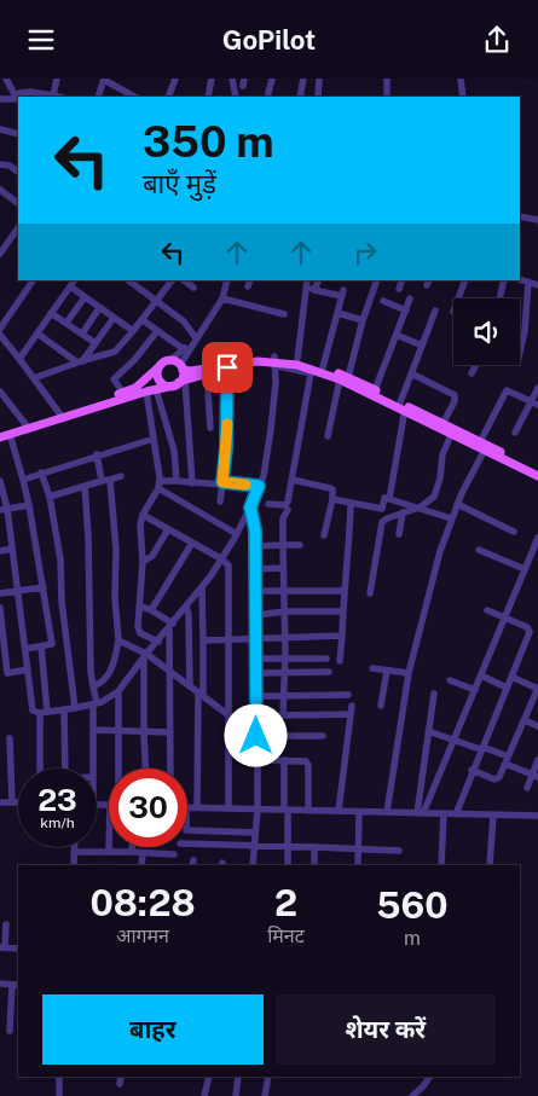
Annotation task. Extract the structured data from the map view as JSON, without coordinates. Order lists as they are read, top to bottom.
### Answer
{
  "page": {
    "header": "GoPilot",
    "turn": ["350 m", "बाएँ मुड़ें"],
    "speed": "23 km/h",
    "limit": "30",
    "eta": [
      "08:28",
      "आगमन",
      "2",
      "मिनट",
      "560",
      "m"
    ],
    "buttons": ["बाहर", "शेयर करें"]
  }
}
